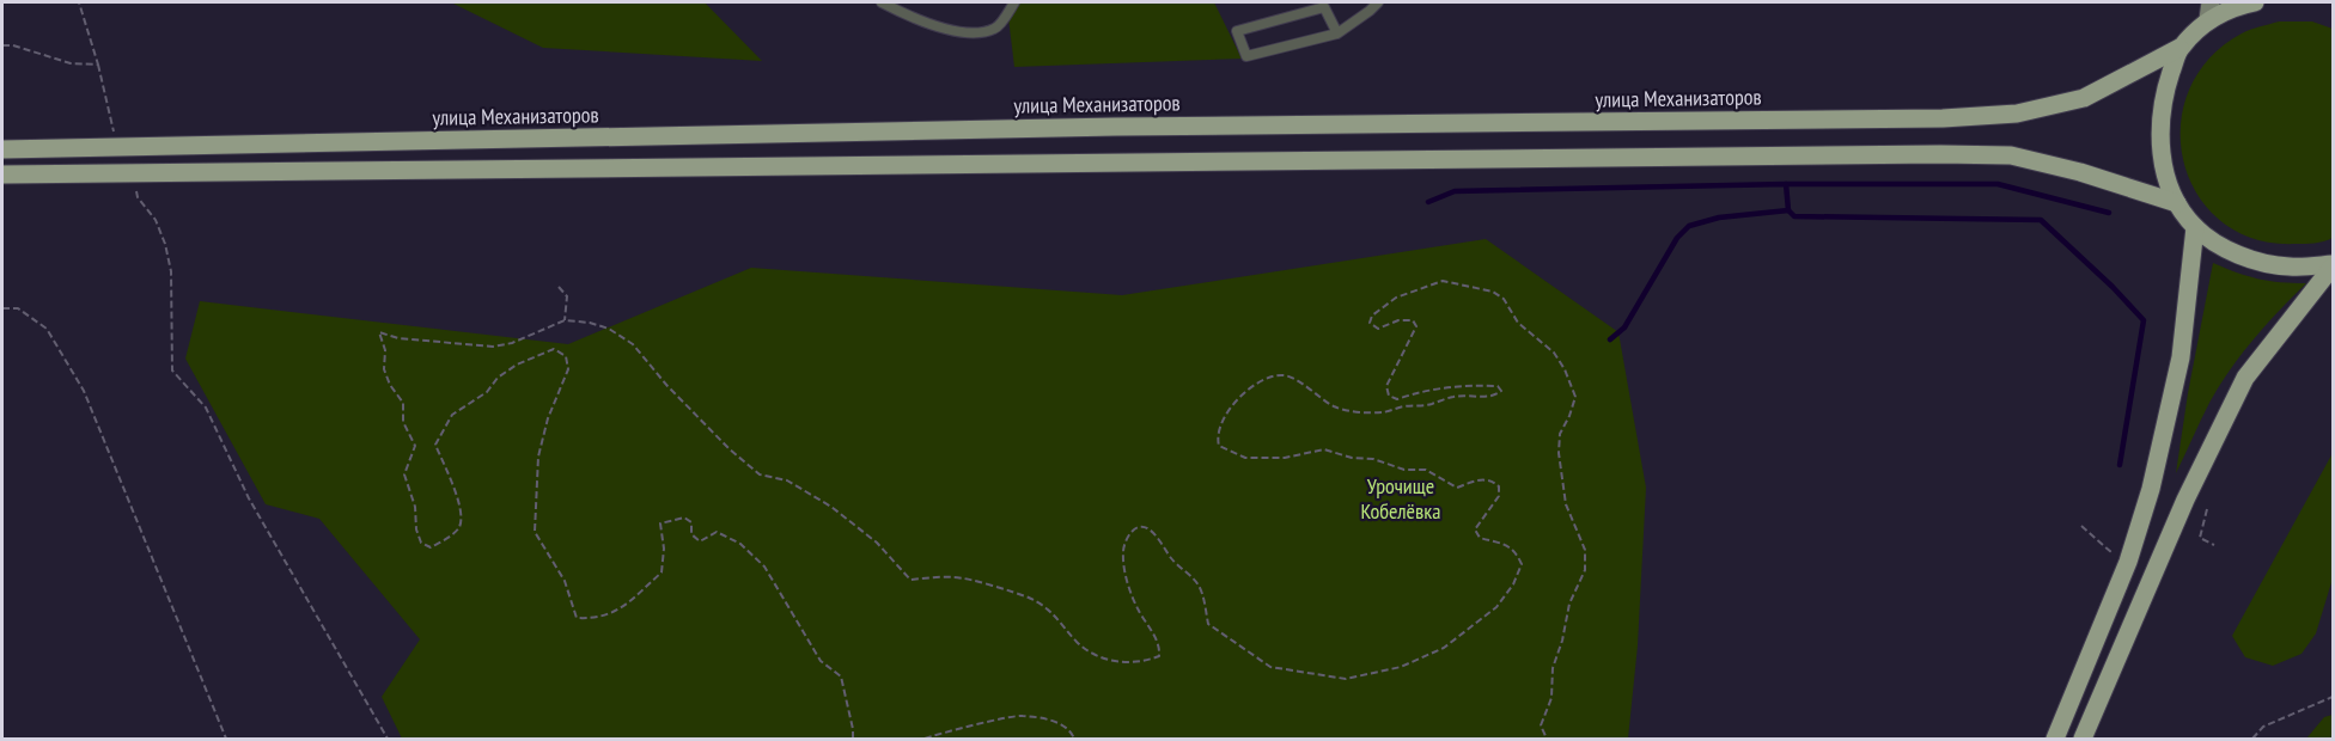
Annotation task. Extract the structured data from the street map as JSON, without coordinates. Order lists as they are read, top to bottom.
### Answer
{
  "streets": {
    "main road": ["улица Механизаторов"]
  },
  "parks": ["Урочище Кобелёвка"]
}
